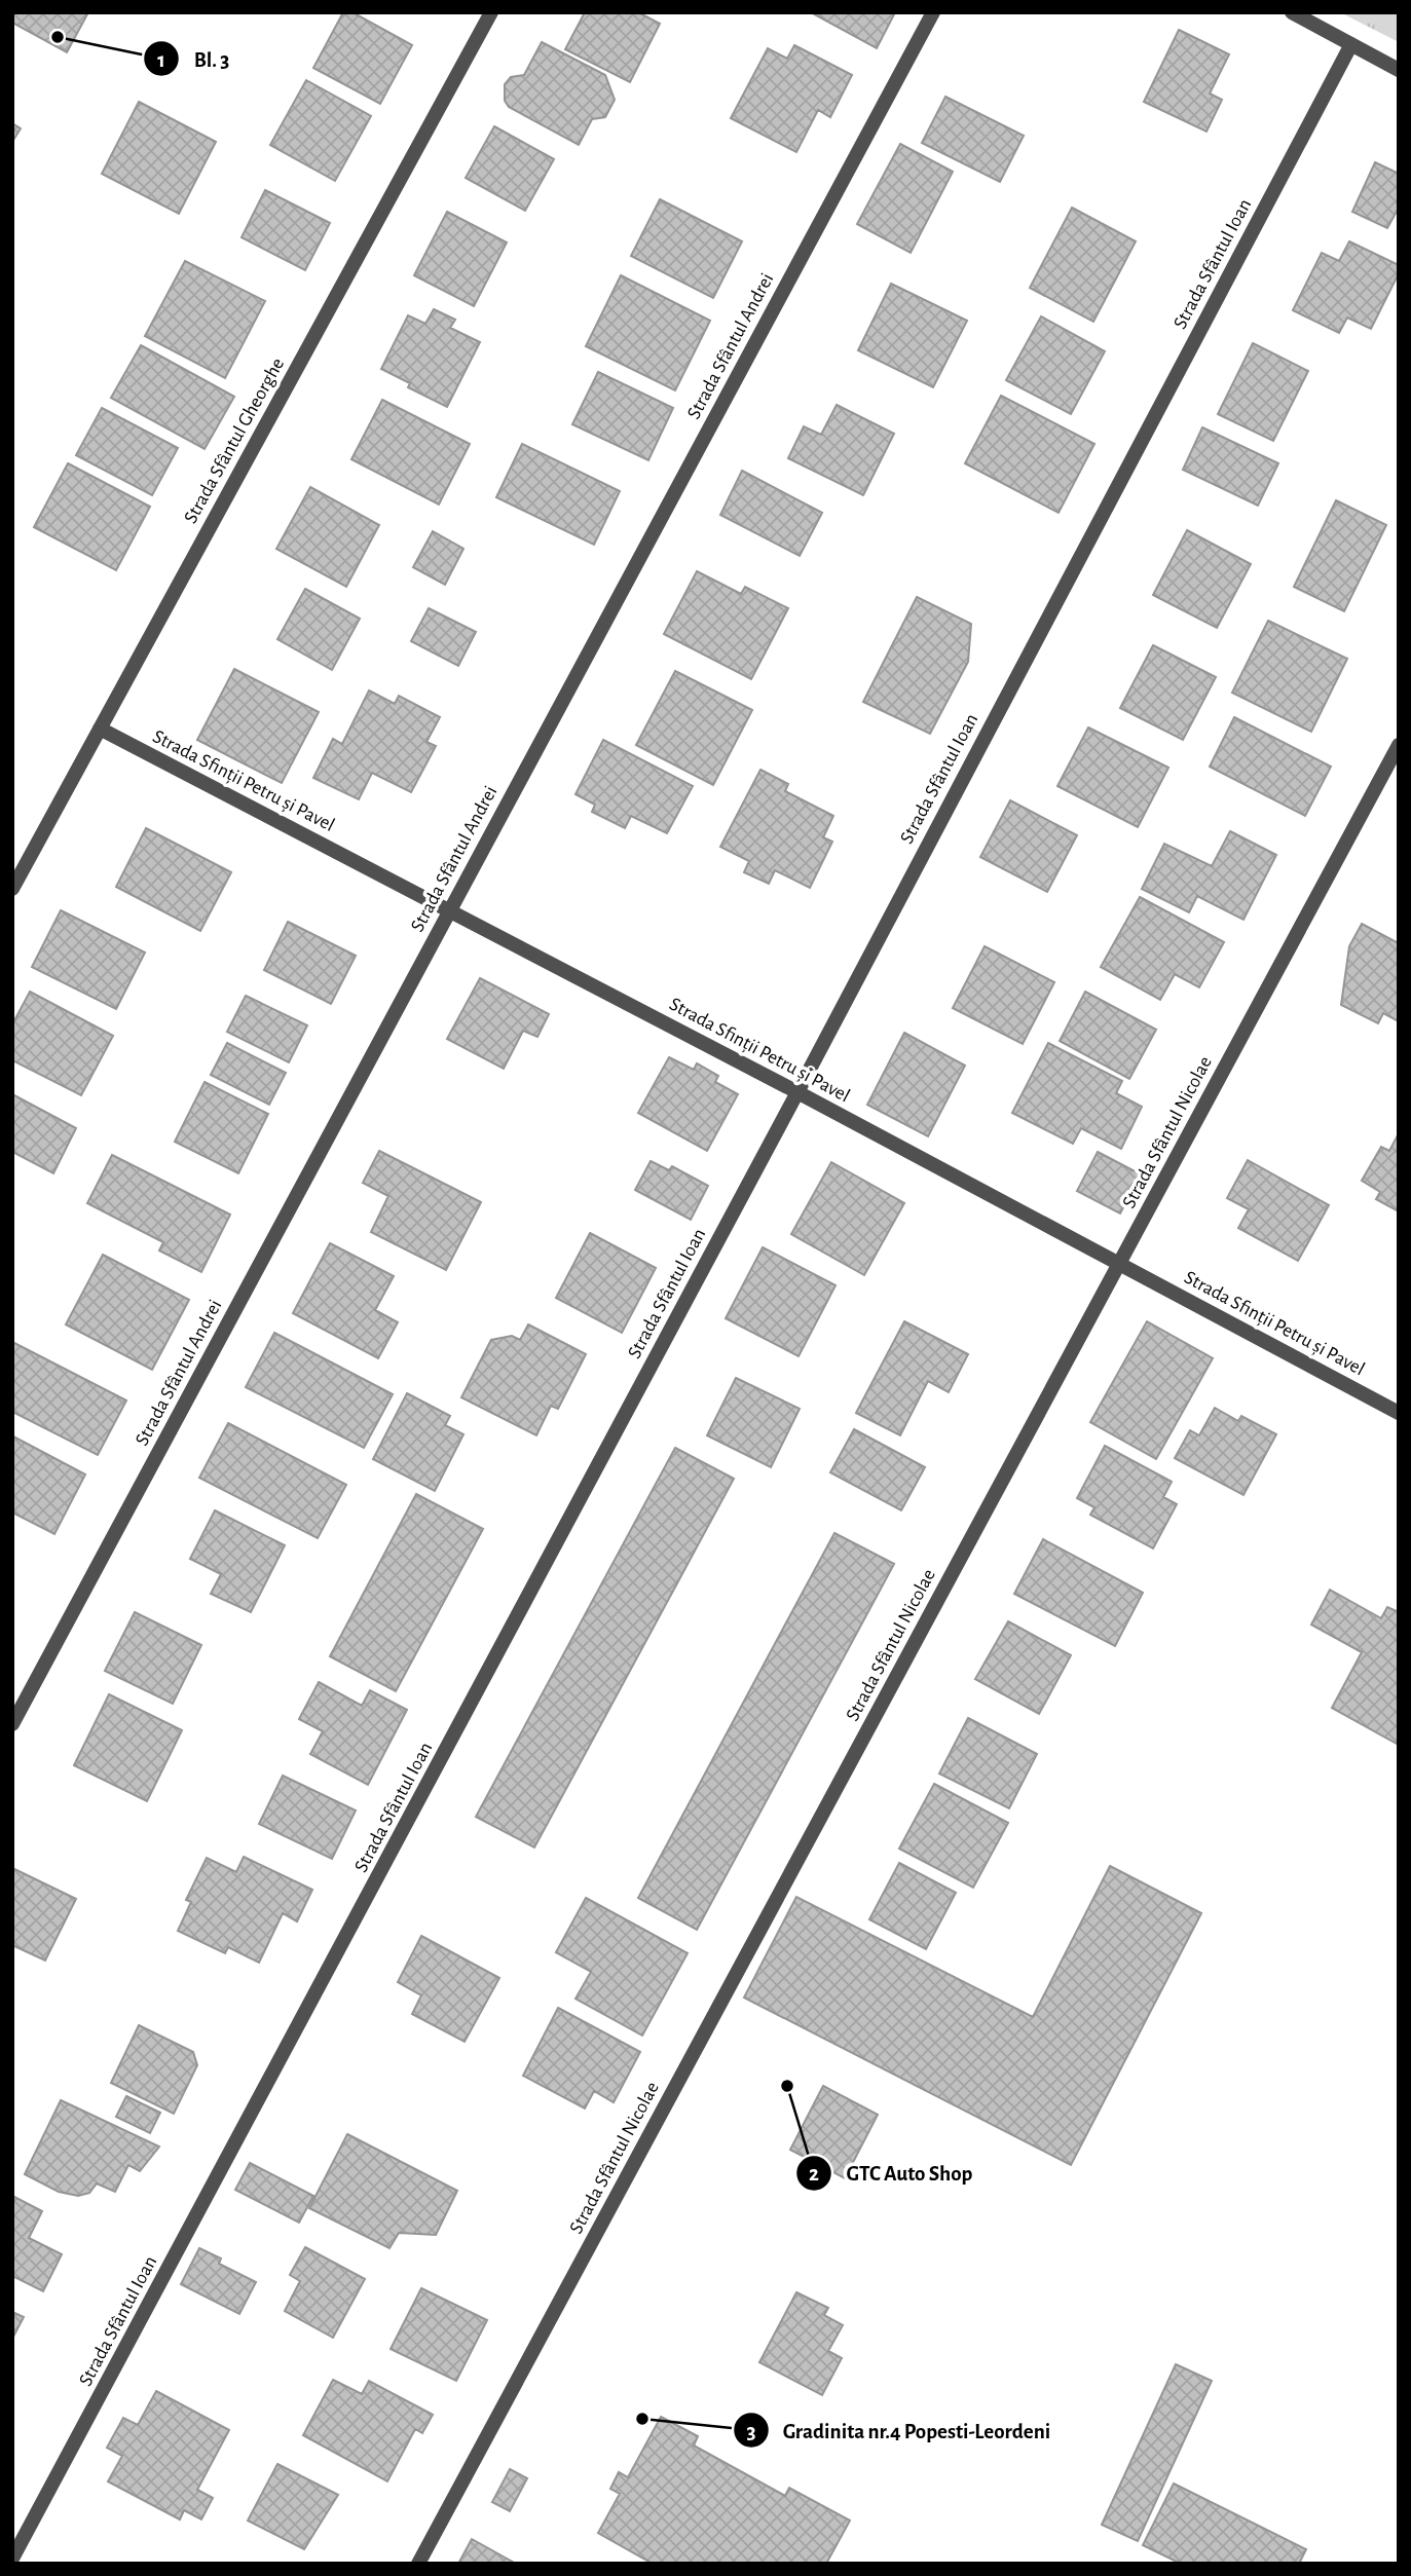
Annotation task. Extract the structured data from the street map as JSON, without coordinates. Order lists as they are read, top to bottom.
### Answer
{
  "streets": {
    "street": [
      "Strada Sfântul Ioan",
      "Strada Sfântul Andrei",
      "Strada Sfântul Gheorghe",
      "Strada Sfinții Petru și Pavel",
      "Strada Sfântul Nicolae"
    ]
  },
  "crossings": [
    ["Strada Sfântul Ioan", "Strada Sfinții Petru și Pavel"],
    ["Strada Sfântul Andrei", "Strada Sfinții Petru și Pavel"],
    ["Strada Sfântul Gheorghe", "Strada Sfinții Petru și Pavel"],
    ["Strada Sfinții Petru și Pavel", "Strada Sfântul Nicolae"]
  ],
  "places": ["Bl. 3", "GTC Auto Shop", "Gradinita nr.4 Popesti-Leordeni"]
}
